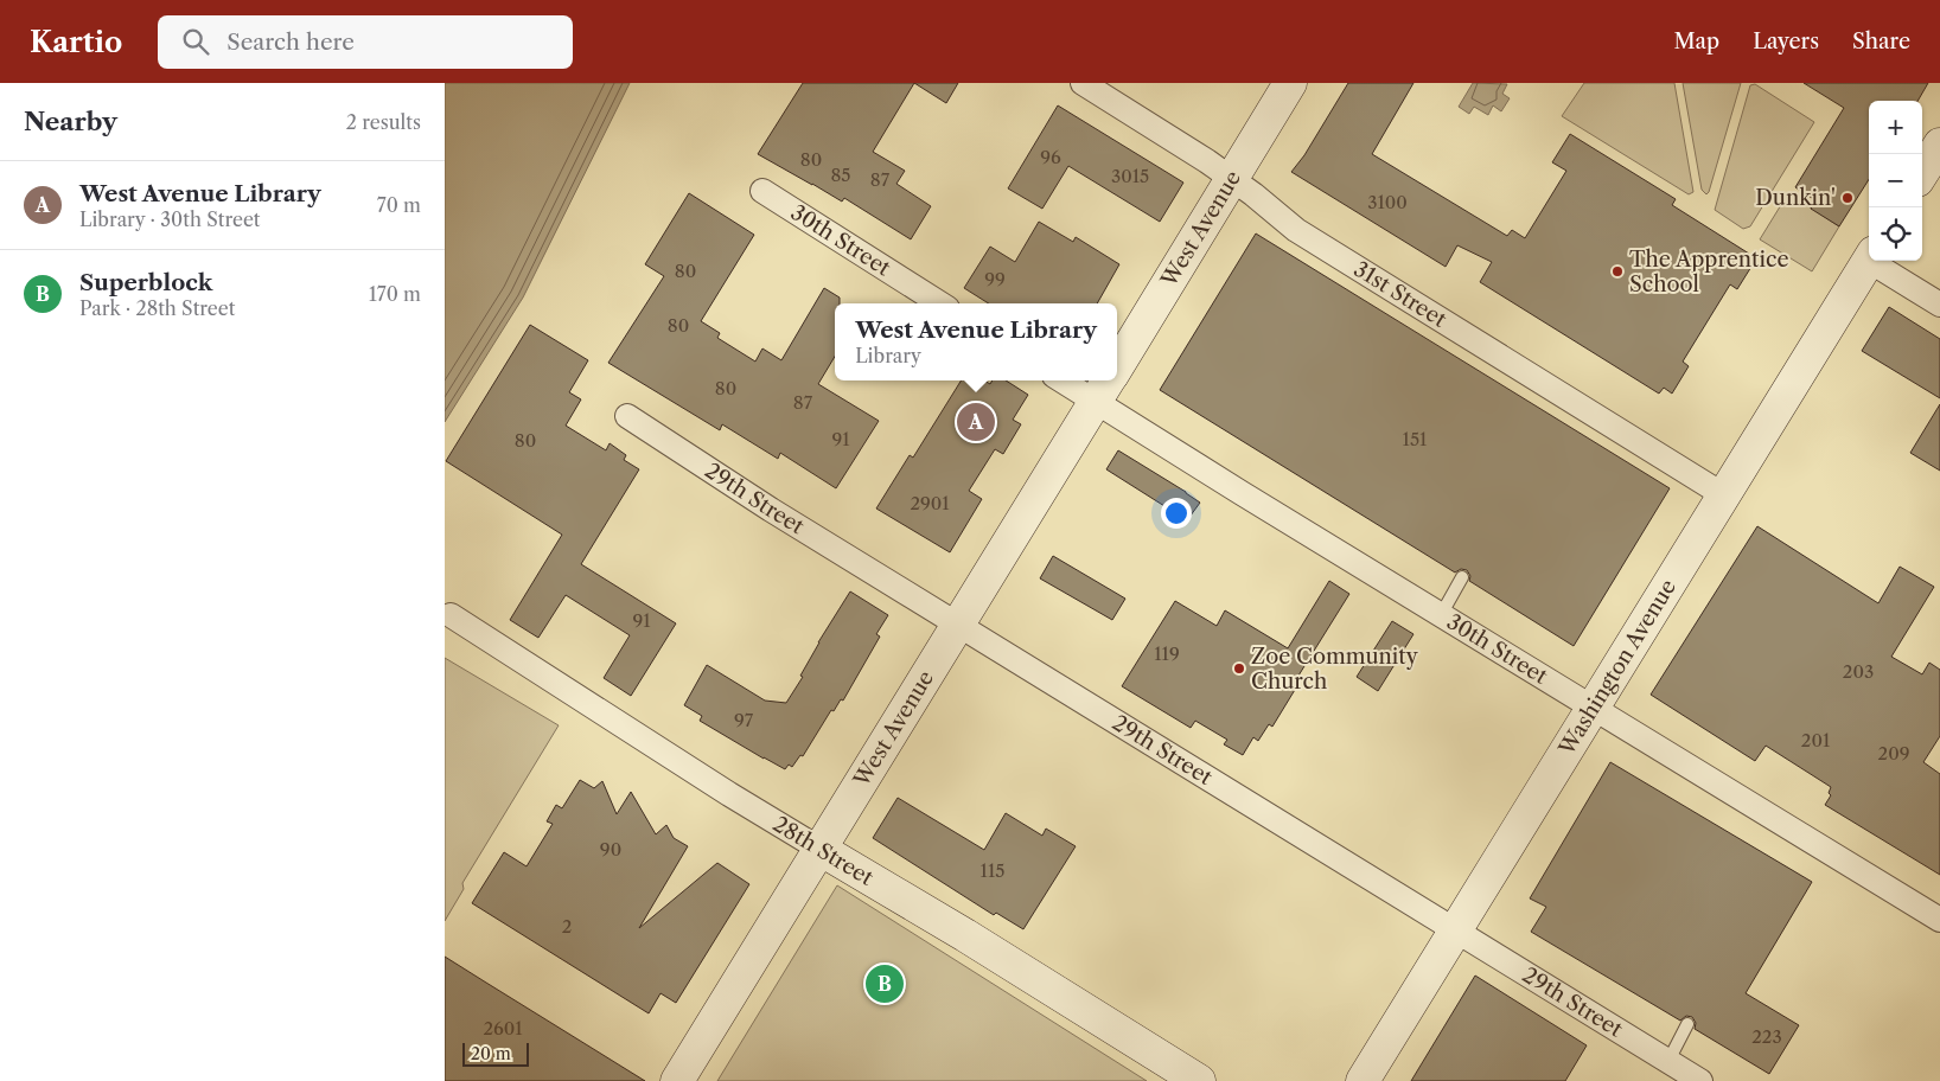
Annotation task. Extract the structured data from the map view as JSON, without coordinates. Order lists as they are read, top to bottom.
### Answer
{
  "streets": {
    "street": [
      "West Avenue",
      "30th Street",
      "31st Street",
      "29th Street",
      "Washington Avenue",
      "28th Street"
    ]
  },
  "crossings": [
    ["West Avenue", "30th Street"],
    ["West Avenue", "31st Street"],
    ["West Avenue", "29th Street"],
    ["West Avenue", "28th Street"],
    ["30th Street", "Washington Avenue"],
    ["31st Street", "Washington Avenue"],
    ["29th Street", "Washington Avenue"]
  ],
  "places": ["Dunkin'", "The Apprentice School", "Zoe Community Church"],
  "house_numbers": [
    "96",
    "80",
    "85",
    "3015",
    "87",
    "3100",
    "80",
    "99",
    "80",
    "80",
    "87",
    "91",
    "151",
    "80",
    "2901",
    "91",
    "119",
    "203",
    "97",
    "201",
    "209",
    "90",
    "115",
    "2",
    "2601",
    "223"
  ],
  "scale_bar": "20 m",
  "page": {
    "header": "Kartio",
    "search": "Search here",
    "nav": ["Map", "Layers", "Share"],
    "heading": ["Nearby", "2 results"],
    "map_buttons": ["+", "−"],
    "list": [
      {
        "mark": "A",
        "name": "West Avenue Library",
        "note": "Library · 30th Street",
        "value": "70 m"
      },
      {
        "mark": "B",
        "name": "Superblock",
        "note": "Park · 28th Street",
        "value": "170 m"
      }
    ],
    "popup": ["West Avenue Library", "Library"],
    "pins": ["A", "B"],
    "scale": "20 m"
  }
}
